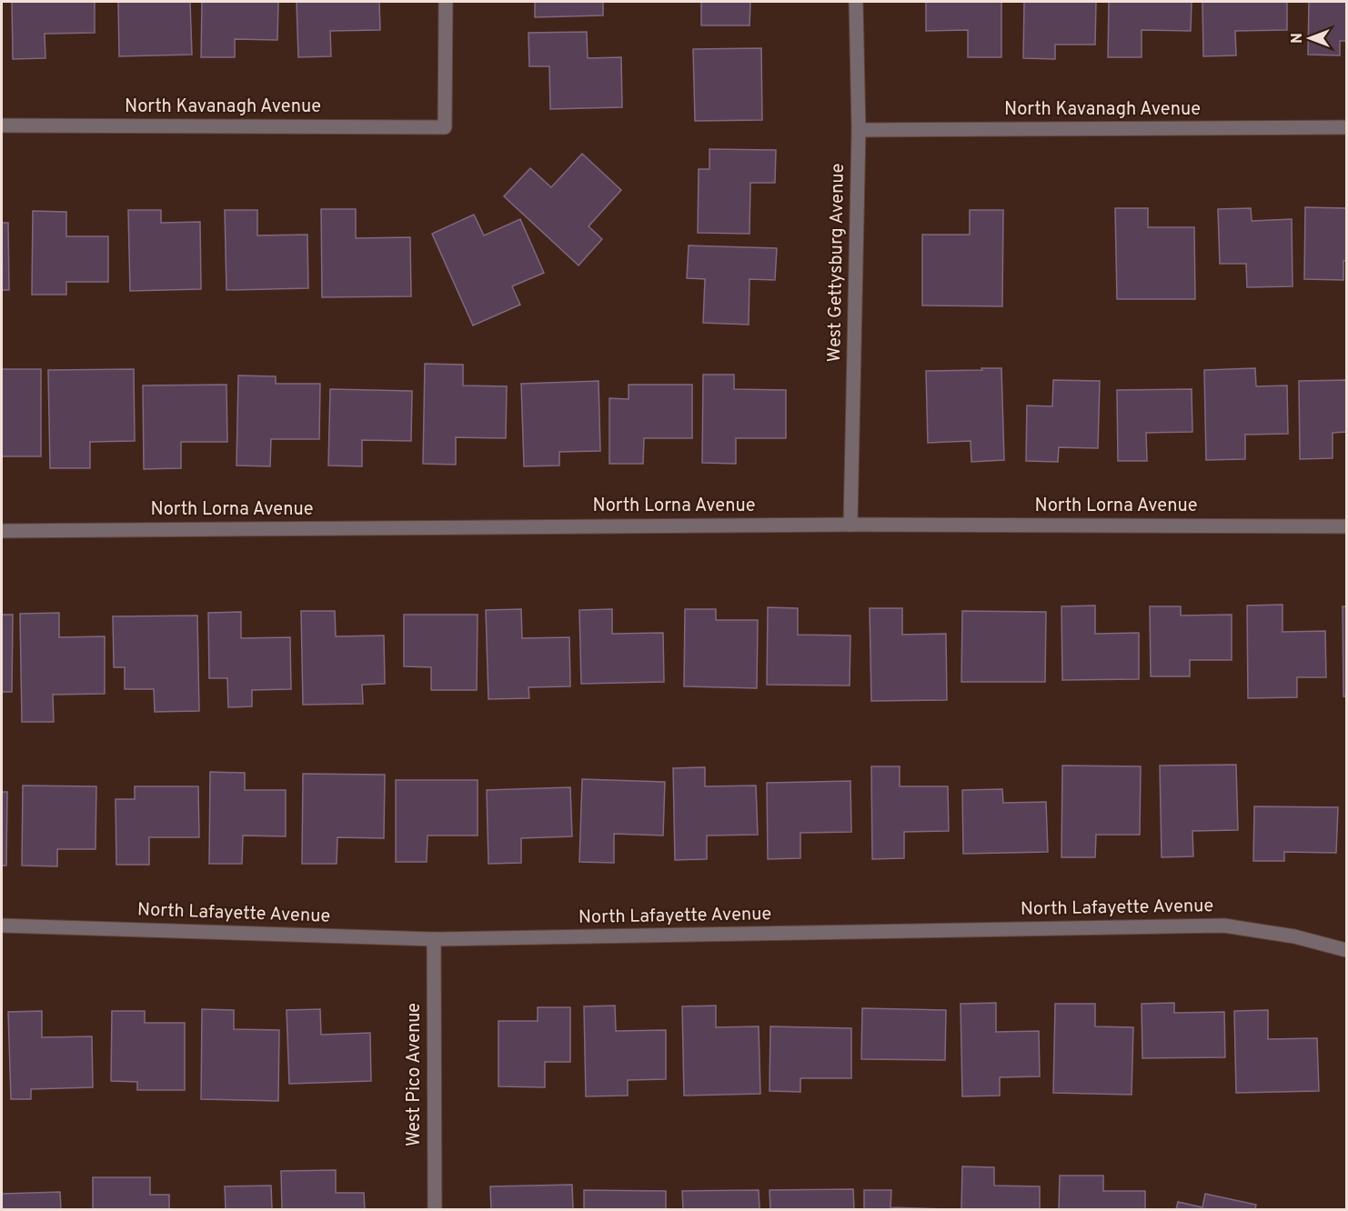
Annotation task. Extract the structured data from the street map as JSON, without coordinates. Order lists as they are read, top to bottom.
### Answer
{
  "streets": {
    "street": [
      "North Kavanagh Avenue",
      "West Gettysburg Avenue",
      "North Lorna Avenue",
      "North Lafayette Avenue",
      "West Pico Avenue"
    ]
  },
  "crossings": [
    ["North Kavanagh Avenue", "West Gettysburg Avenue"],
    ["West Gettysburg Avenue", "North Lorna Avenue"],
    ["North Lafayette Avenue", "West Pico Avenue"]
  ],
  "north": "left"
}
